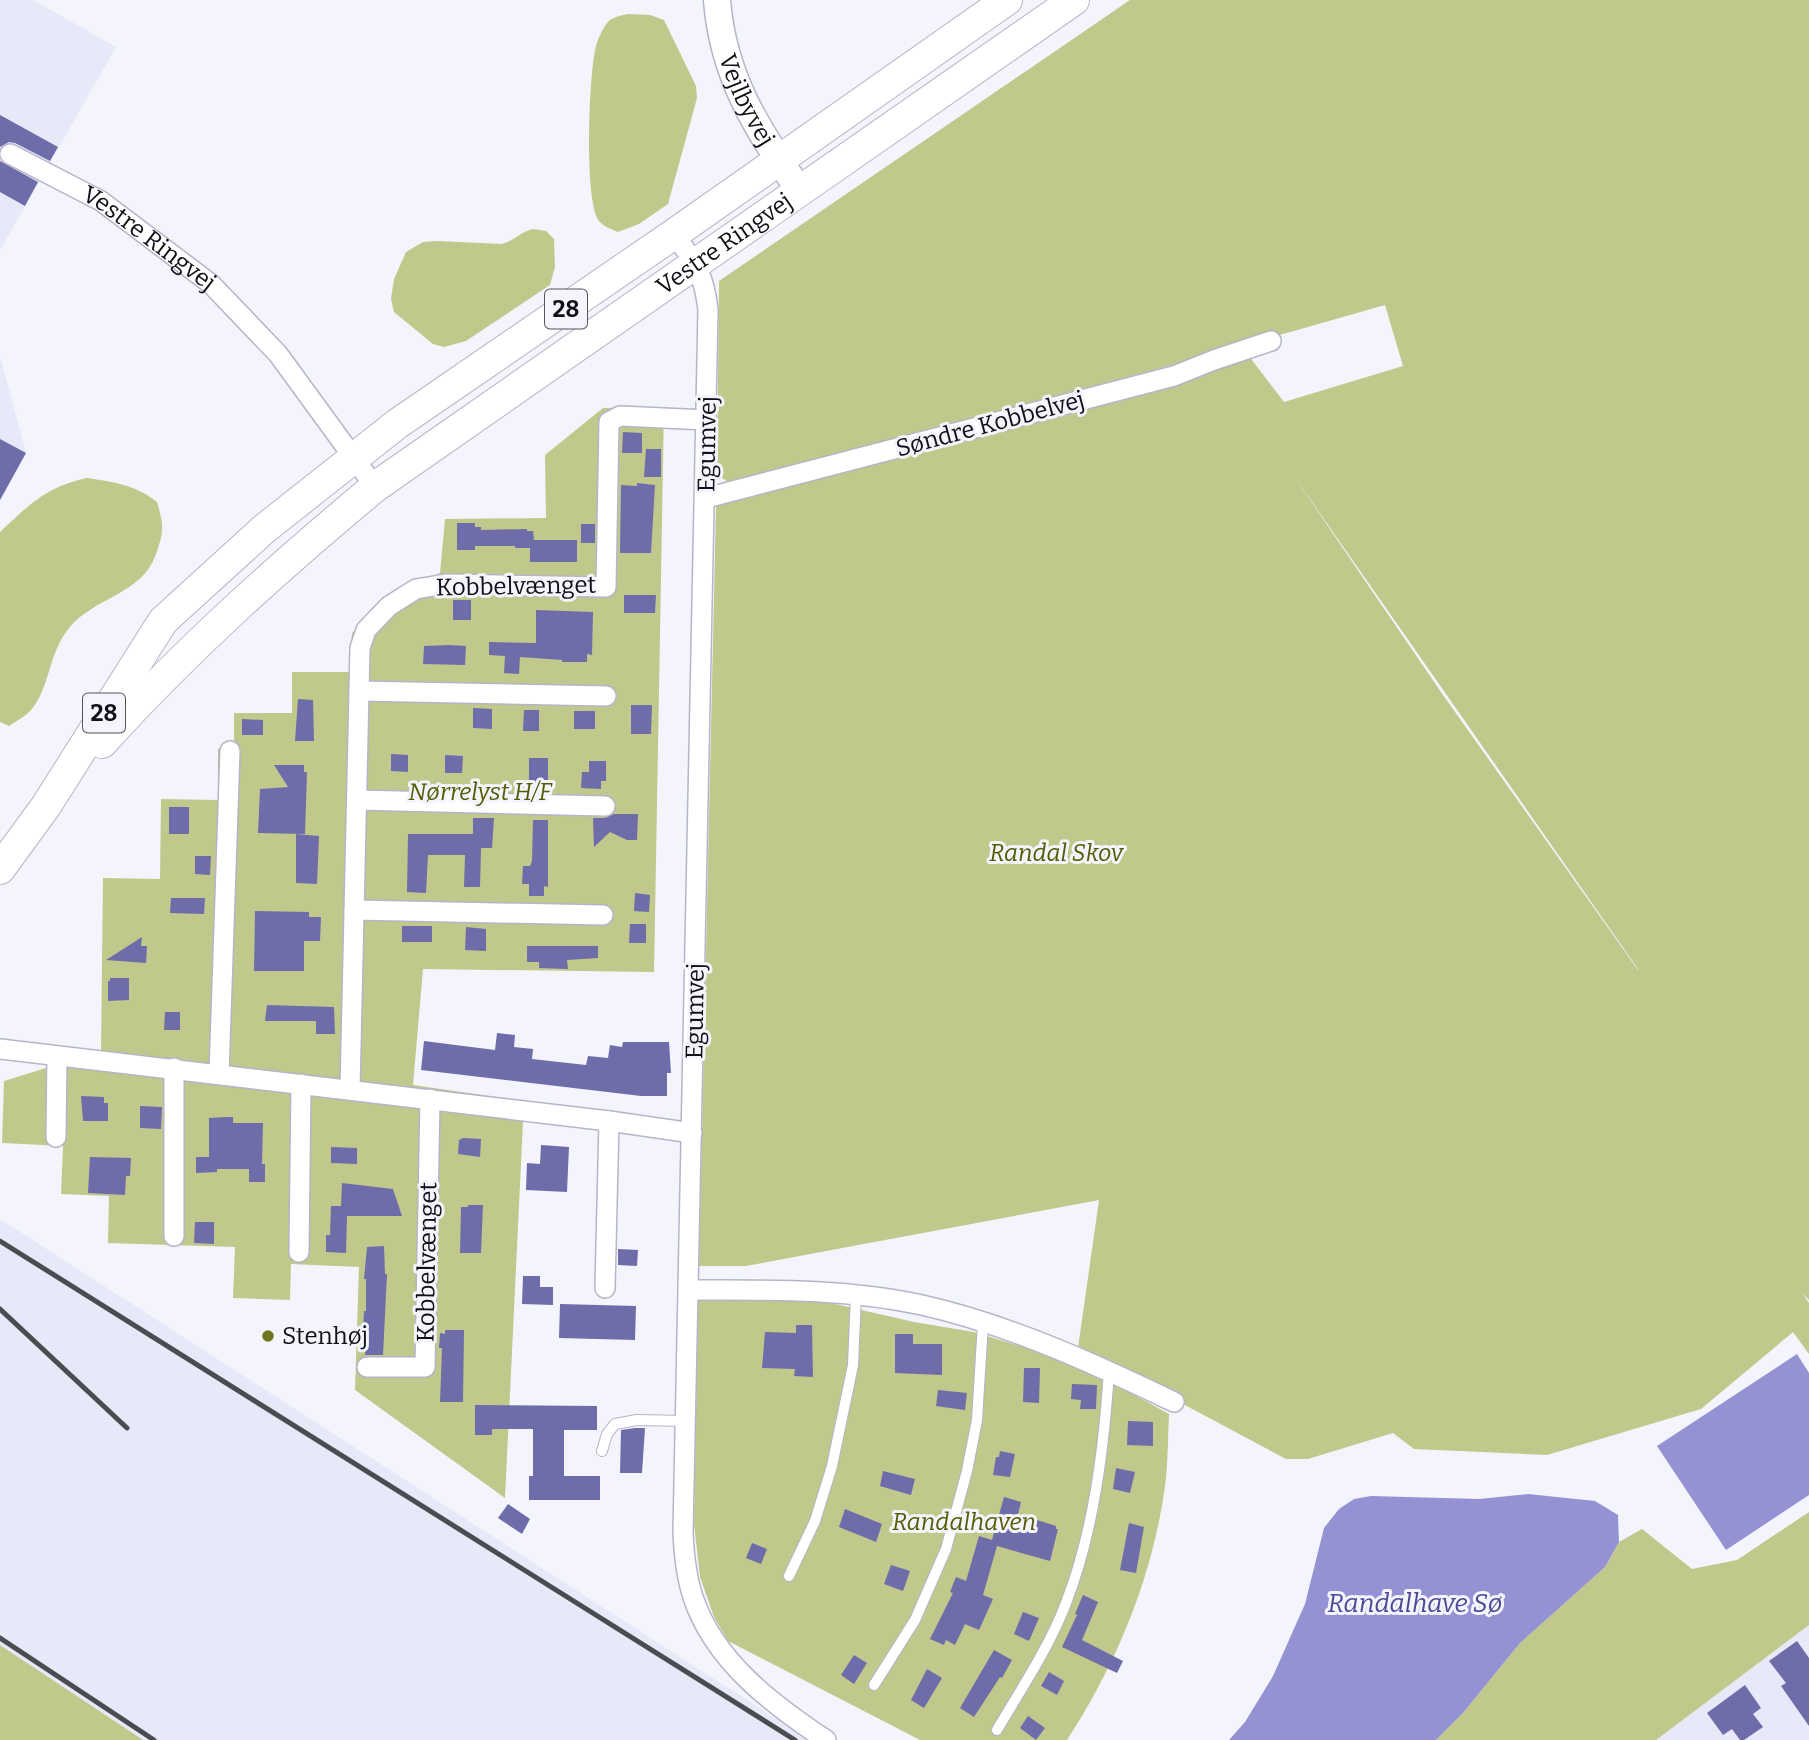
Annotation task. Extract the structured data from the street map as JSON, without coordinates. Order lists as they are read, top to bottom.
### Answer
{
  "streets": {
    "main road": ["Vestre Ringvej", "28"],
    "street": [
      "Vejlbyvej",
      "Søndre Kobbelvej",
      "Egumvej",
      "Kobbelvænget"
    ]
  },
  "crossings": [
    ["Vejlbyvej", "Vestre Ringvej"],
    ["Vestre Ringvej", "Egumvej"],
    ["Søndre Kobbelvej", "Egumvej"],
    ["Egumvej", "Kobbelvænget"]
  ],
  "water": ["Randalhave Sø"],
  "parks": ["Nørrelyst H/F", "Randal Skov", "Randalhaven"],
  "places": ["Stenhøj"]
}
